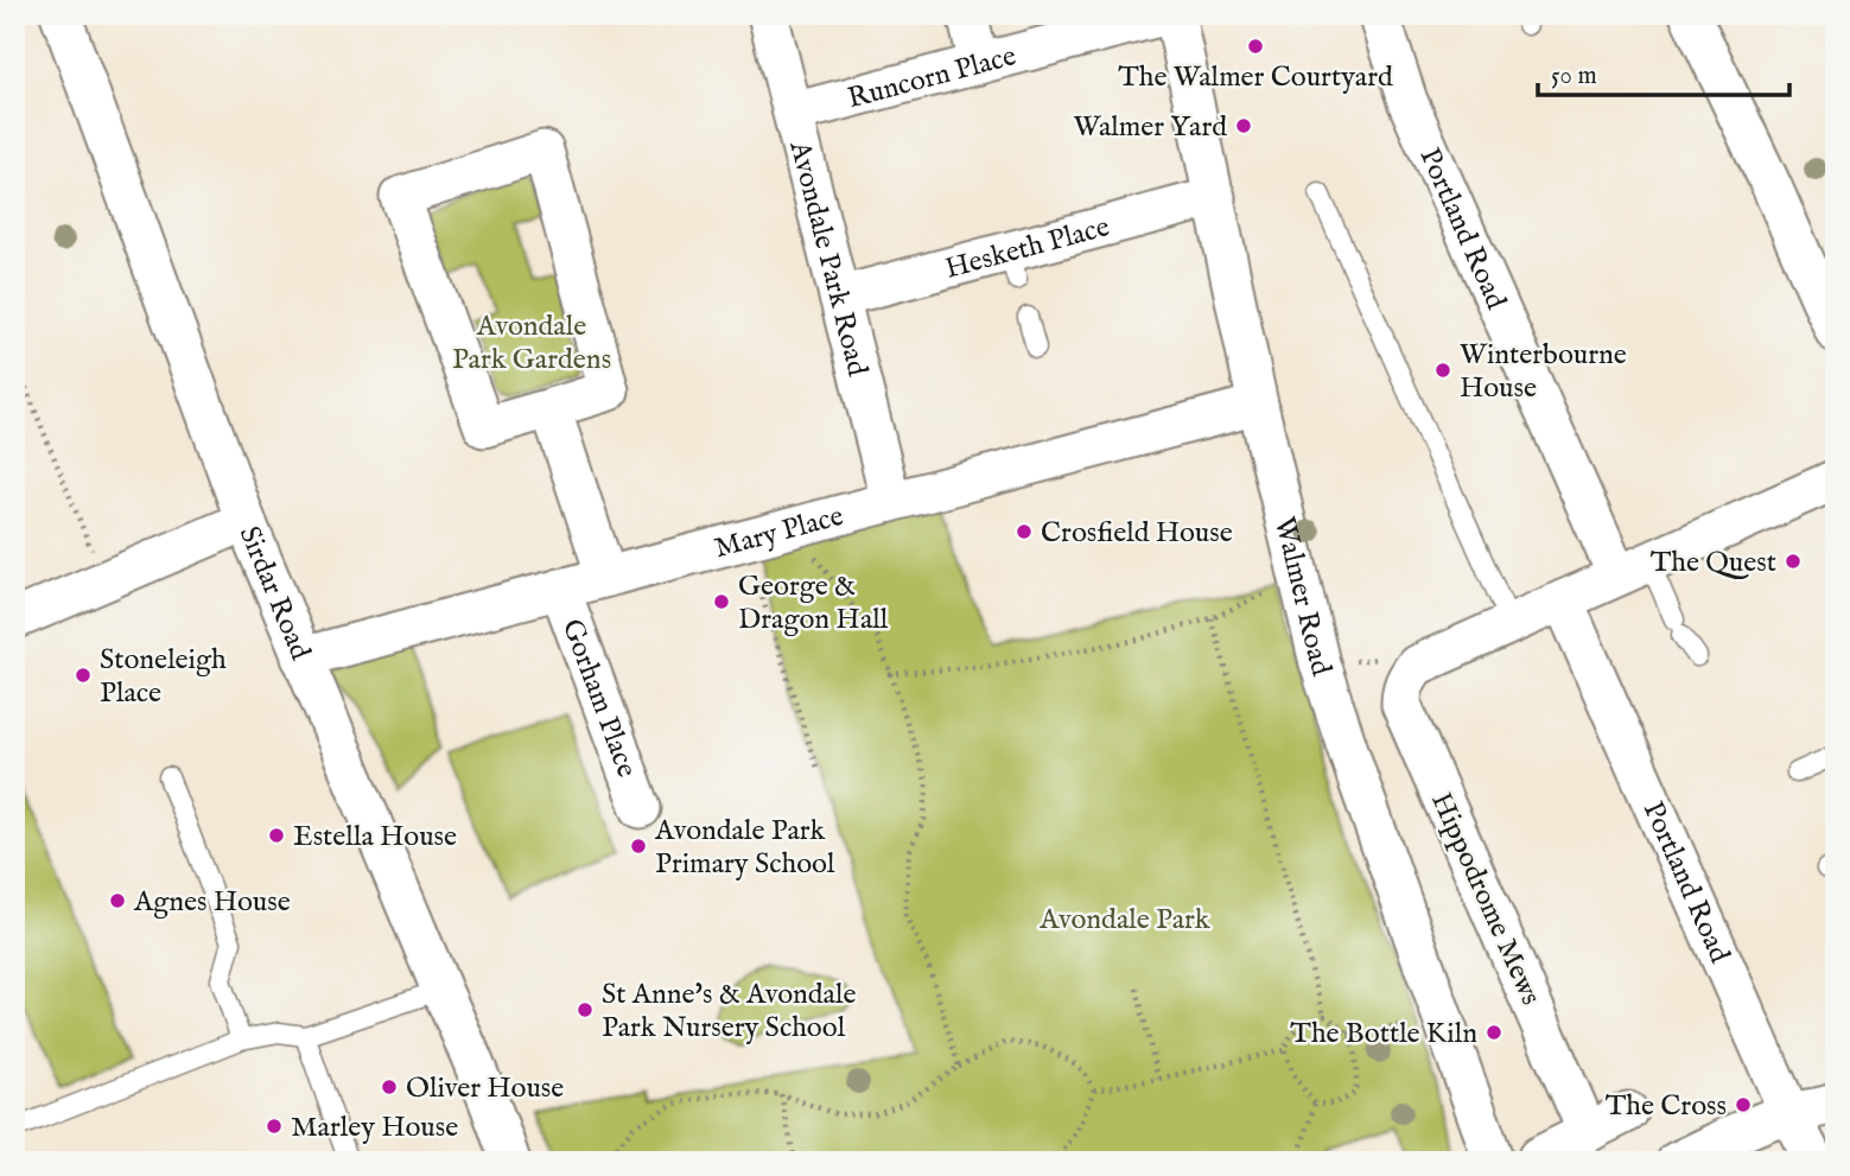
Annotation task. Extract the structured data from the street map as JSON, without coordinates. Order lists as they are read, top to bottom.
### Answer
{
  "streets": {
    "street": [
      "Runcorn Place",
      "Portland Road",
      "Hesketh Place",
      "Avondale Park Road",
      "Mary Place",
      "Sirdar Road",
      "Walmer Road",
      "Gorham Place",
      "Hippodrome Mews"
    ]
  },
  "crossings": [
    ["Runcorn Place", "Avondale Park Road"],
    ["Hesketh Place", "Avondale Park Road"],
    ["Hesketh Place", "Walmer Road"],
    ["Avondale Park Road", "Mary Place"],
    ["Mary Place", "Sirdar Road"],
    ["Mary Place", "Walmer Road"],
    ["Mary Place", "Gorham Place"]
  ],
  "parks": ["Avondale Park Gardens", "Avondale Park"],
  "places": [
    "The Walmer Courtyard",
    "Walmer Yard",
    "Winterbourne House",
    "Crosfield House",
    "The Quest",
    "George & Dragon Hall",
    "Stoneleigh Place",
    "Estella House",
    "Avondale Park Primary School",
    "Agnes House",
    "St Anne's & Avondale Park Nursery School",
    "The Bottle Kiln",
    "Oliver House",
    "The Cross",
    "Marley House"
  ],
  "scale_bar": "50 m"
}
